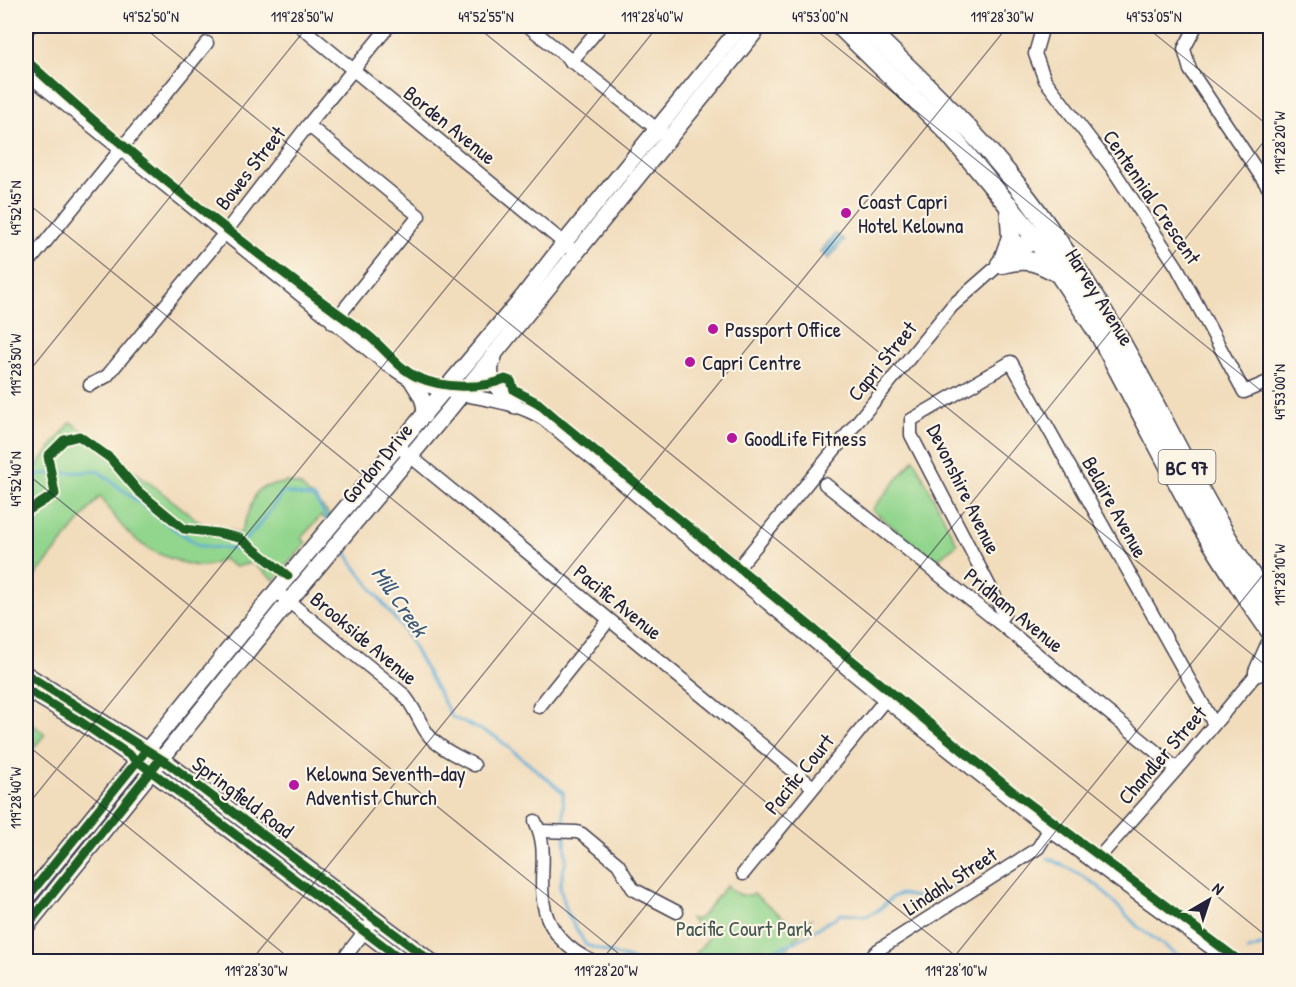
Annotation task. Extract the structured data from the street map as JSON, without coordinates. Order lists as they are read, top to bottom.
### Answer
{
  "streets": {
    "highway": ["Harvey Avenue", "BC 97"],
    "main road": ["Gordon Drive", "Springfield Road"],
    "street": [
      "Borden Avenue",
      "Bowes Street",
      "Centennial Crescent",
      "Capri Street",
      "Devonshire Avenue",
      "Belaire Avenue",
      "Pacific Avenue",
      "Pridham Avenue",
      "Brookside Avenue",
      "Chandler Street",
      "Pacific Court",
      "Lindahl Street"
    ]
  },
  "crossings": [
    ["Borden Avenue", "Bowes Street"],
    ["Borden Avenue", "Gordon Drive"],
    ["Gordon Drive", "Pacific Avenue"],
    ["Gordon Drive", "Brookside Avenue"],
    ["Gordon Drive", "Springfield Road"],
    ["Devonshire Avenue", "Belaire Avenue"],
    ["Devonshire Avenue", "Pridham Avenue"],
    ["Belaire Avenue", "Chandler Street"],
    ["Pacific Avenue", "Pacific Court"],
    ["Pridham Avenue", "Chandler Street"]
  ],
  "water": ["Mill Creek"],
  "parks": ["Pacific Court Park"],
  "places": [
    "Coast Capri Hotel Kelowna",
    "Passport Office",
    "Capri Centre",
    "GoodLife Fitness",
    "Kelowna Seventh-day Adventist Church"
  ],
  "north": "top right",
  "coordinates": [
    "49°52'50\"N",
    "119°28'50\"W",
    "49°52'55\"N",
    "119°28'40\"W",
    "49°53'00\"N",
    "119°28'30\"W",
    "49°53'05\"N",
    "119°28'20\"W",
    "49°52'45\"N",
    "49°52'40\"N",
    "119°28'10\"W"
  ]
}
